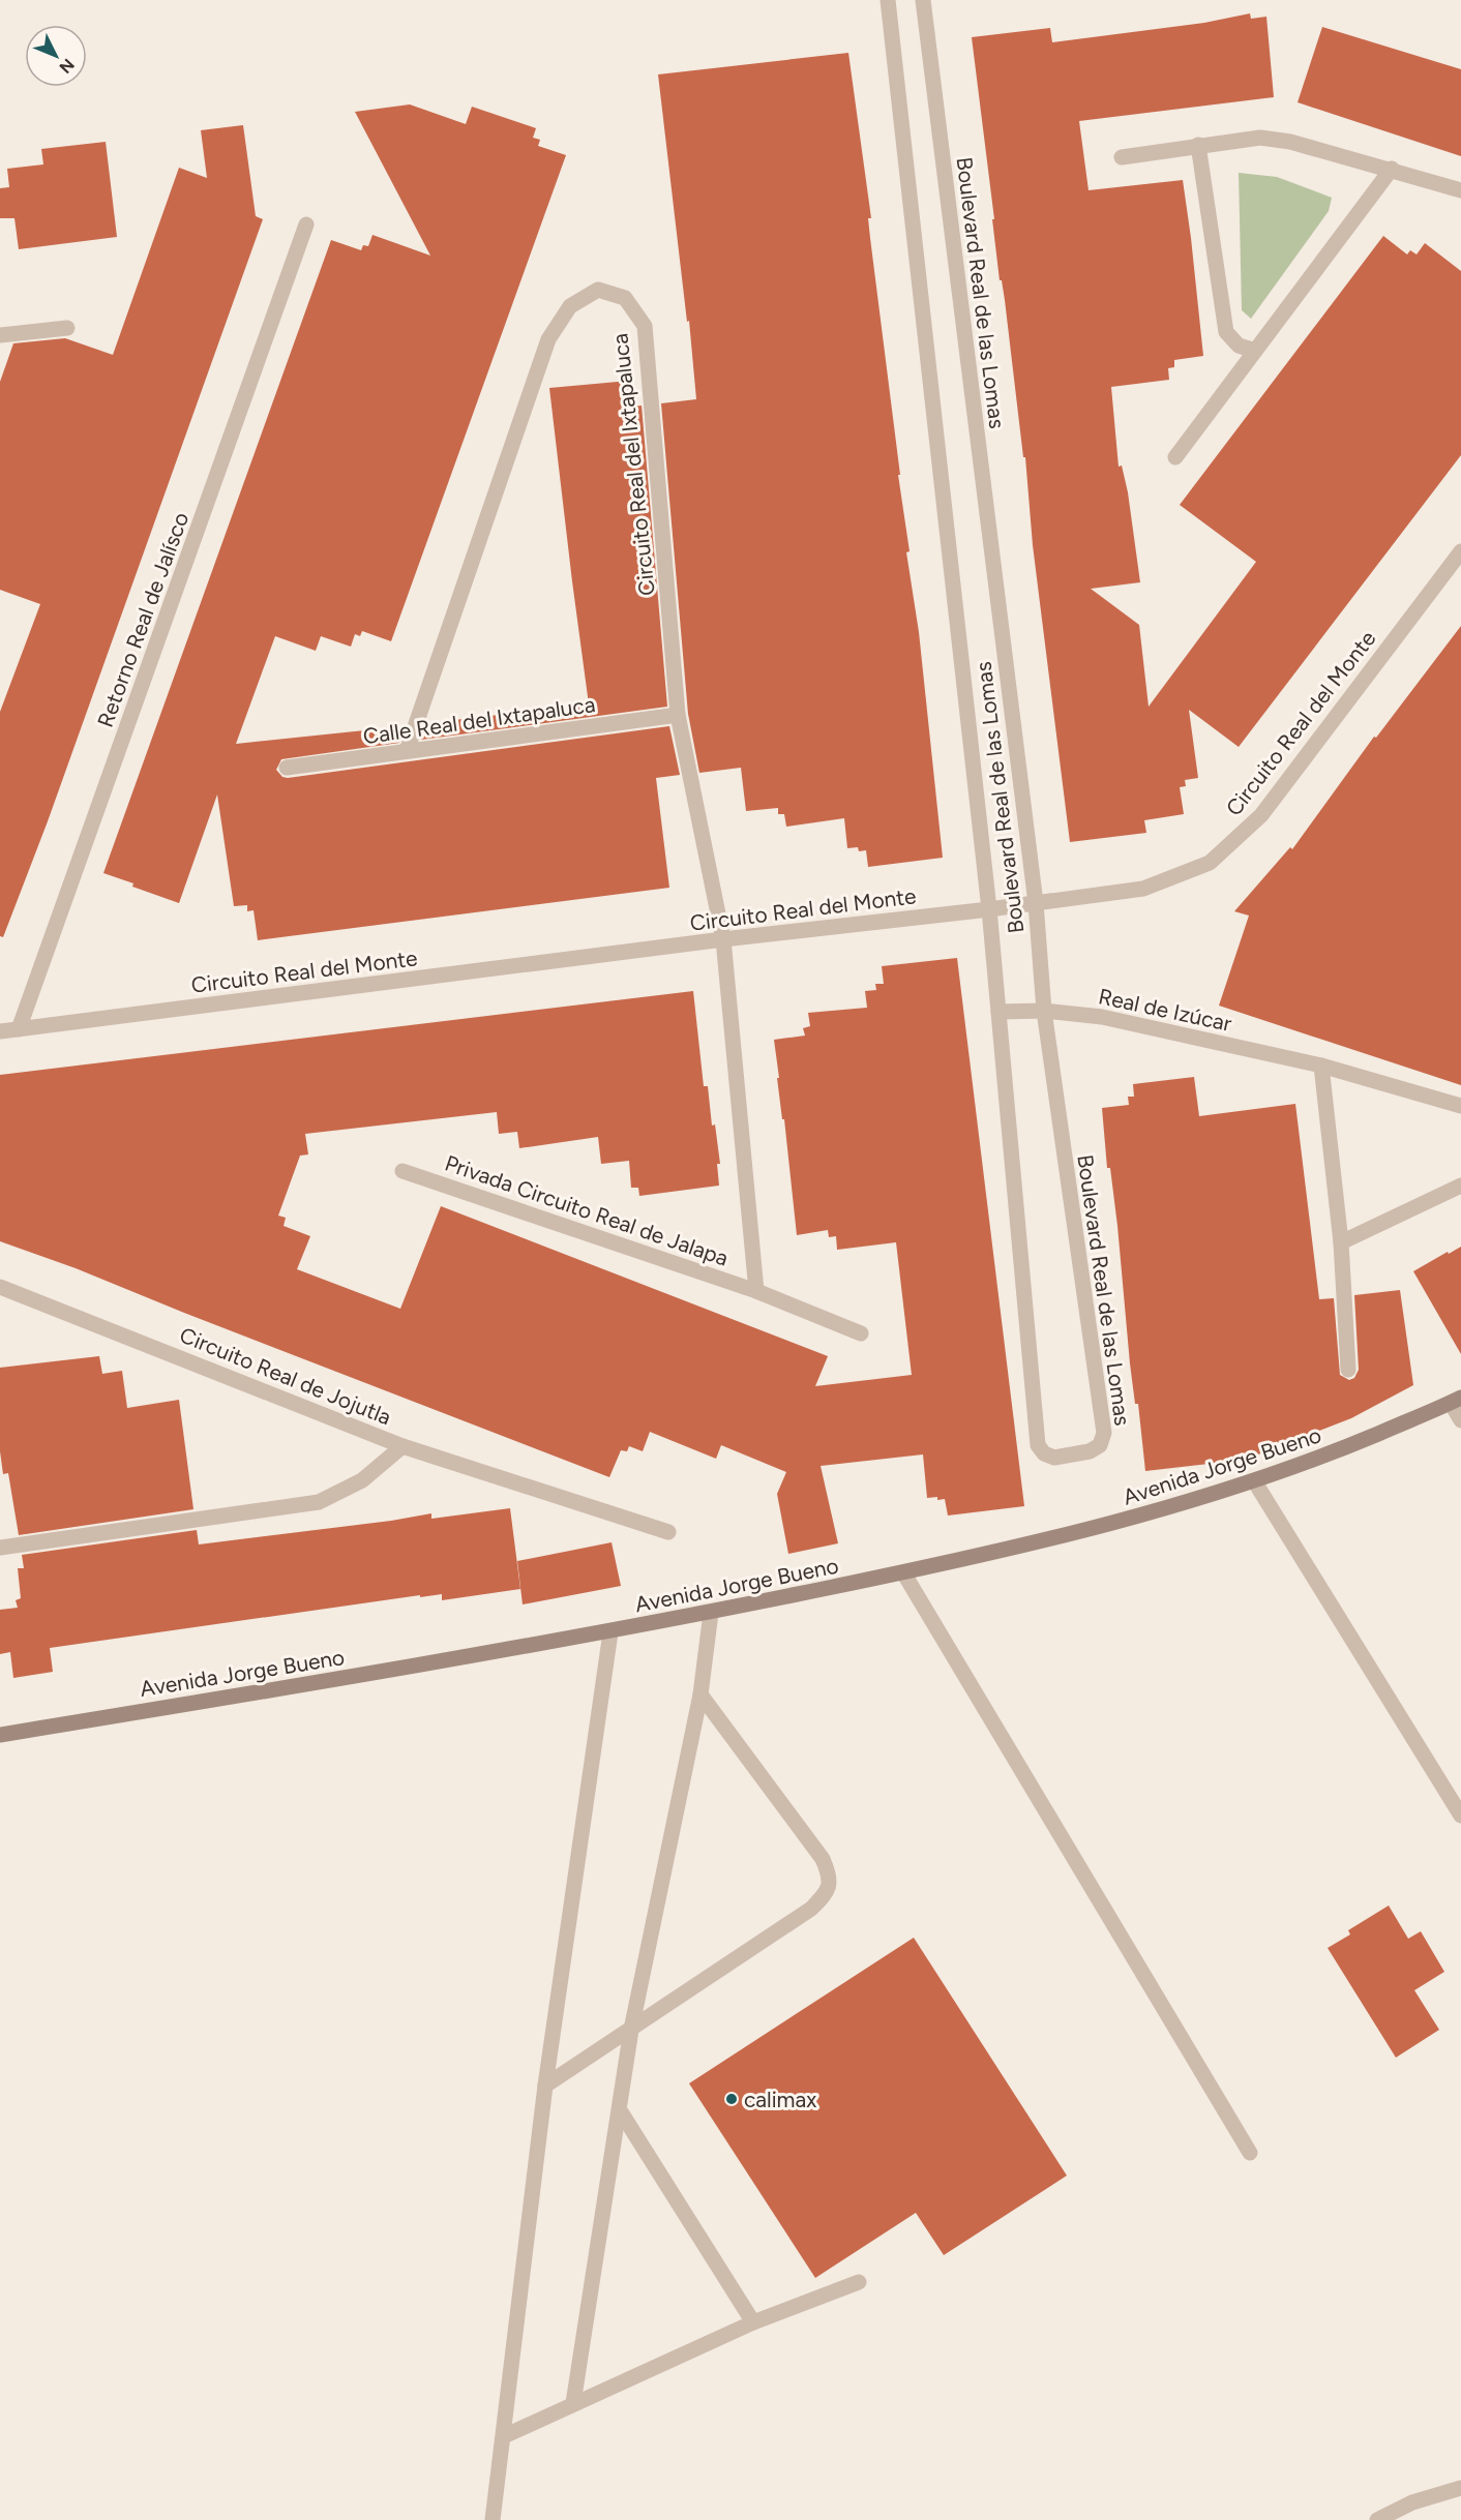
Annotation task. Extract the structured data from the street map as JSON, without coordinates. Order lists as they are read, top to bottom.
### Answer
{
  "streets": {
    "main road": ["Avenida Jorge Bueno"],
    "street": [
      "Boulevard Real de las Lomas",
      "Circuito Real del Ixtapaluca",
      "Retorno Real de Jalísco",
      "Calle Real del Ixtapaluca",
      "Circuito Real del Monte",
      "Real de Izúcar",
      "Privada Circuito Real de Jalapa",
      "Circuito Real de Jojutla"
    ]
  },
  "crossings": [
    ["Boulevard Real de las Lomas", "Circuito Real del Monte"],
    ["Boulevard Real de las Lomas", "Real de Izúcar"],
    ["Circuito Real del Ixtapaluca", "Calle Real del Ixtapaluca"],
    ["Circuito Real del Ixtapaluca", "Circuito Real del Monte"],
    ["Circuito Real del Ixtapaluca", "Privada Circuito Real de Jalapa"],
    ["Retorno Real de Jalísco", "Circuito Real del Monte"],
    ["Circuito Real del Monte", "Privada Circuito Real de Jalapa"]
  ],
  "places": ["calimax"],
  "north": "bottom right"
}
